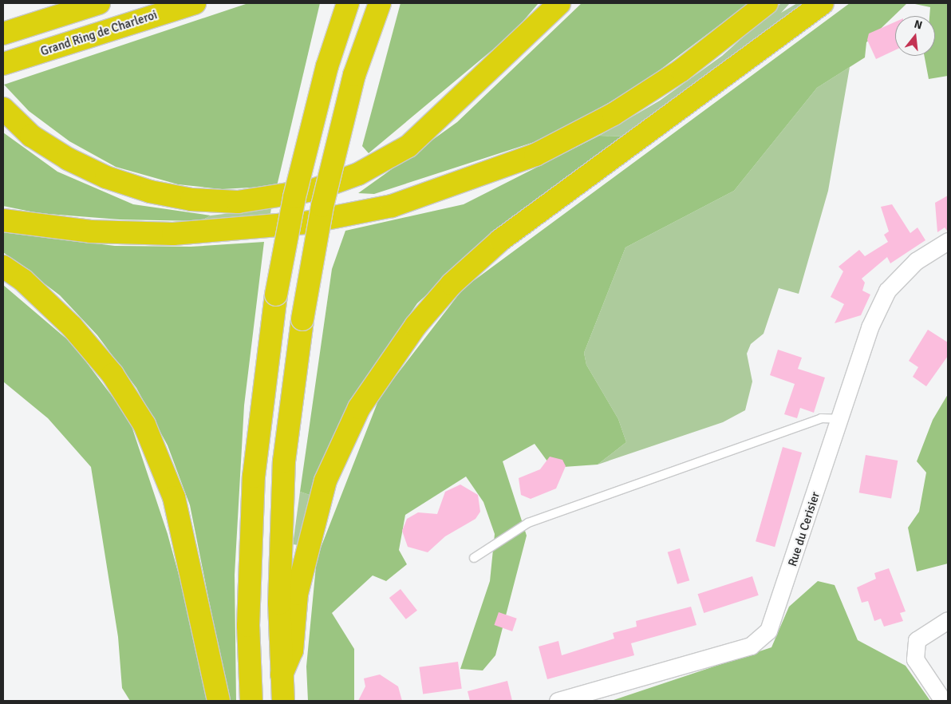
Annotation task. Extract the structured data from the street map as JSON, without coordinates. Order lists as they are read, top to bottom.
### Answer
{
  "streets": {
    "highway": ["Grand Ring de Charleroi"],
    "street": ["Rue du Cerisier"]
  },
  "north": "top"
}
